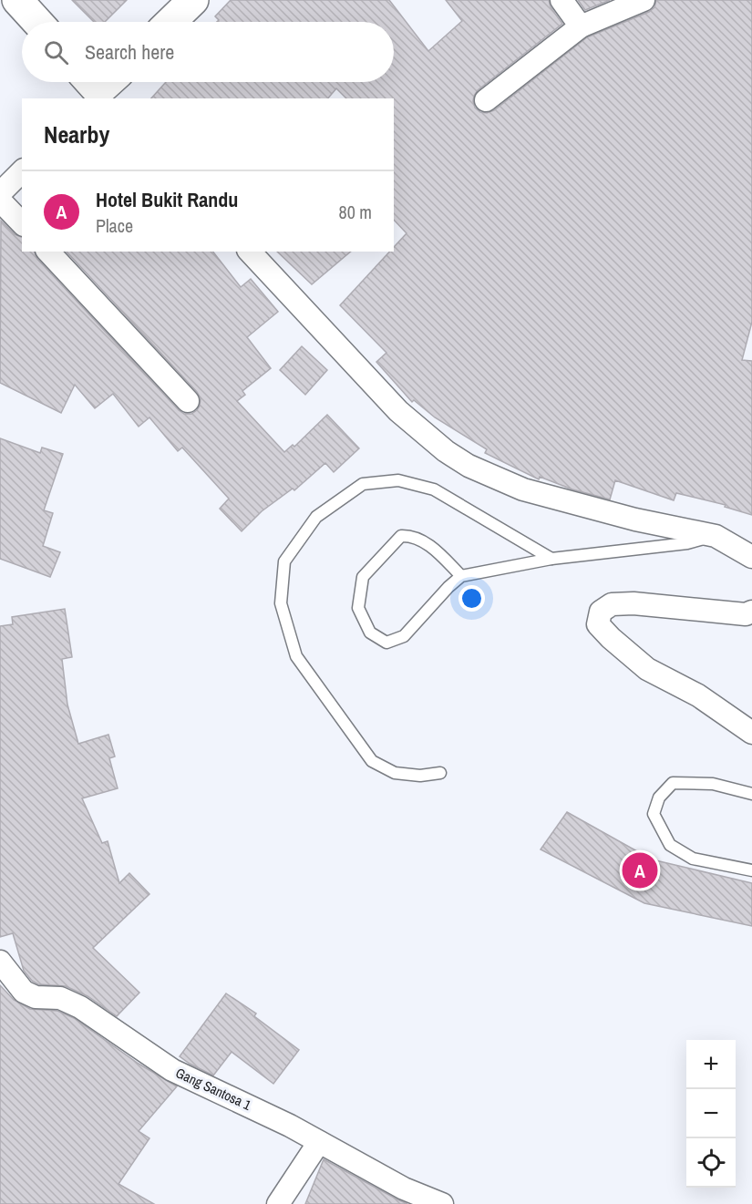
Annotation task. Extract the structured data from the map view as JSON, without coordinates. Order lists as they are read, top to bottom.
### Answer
{
  "streets": {
    "street": ["Gang Santosa 1"]
  },
  "page": {
    "search": "Search here",
    "heading": "Nearby",
    "list": [
      {
        "mark": "A",
        "name": "Hotel Bukit Randu",
        "note": "Place",
        "value": "80 m"
      }
    ],
    "pins": "A",
    "map_buttons": ["+", "−"]
  }
}
